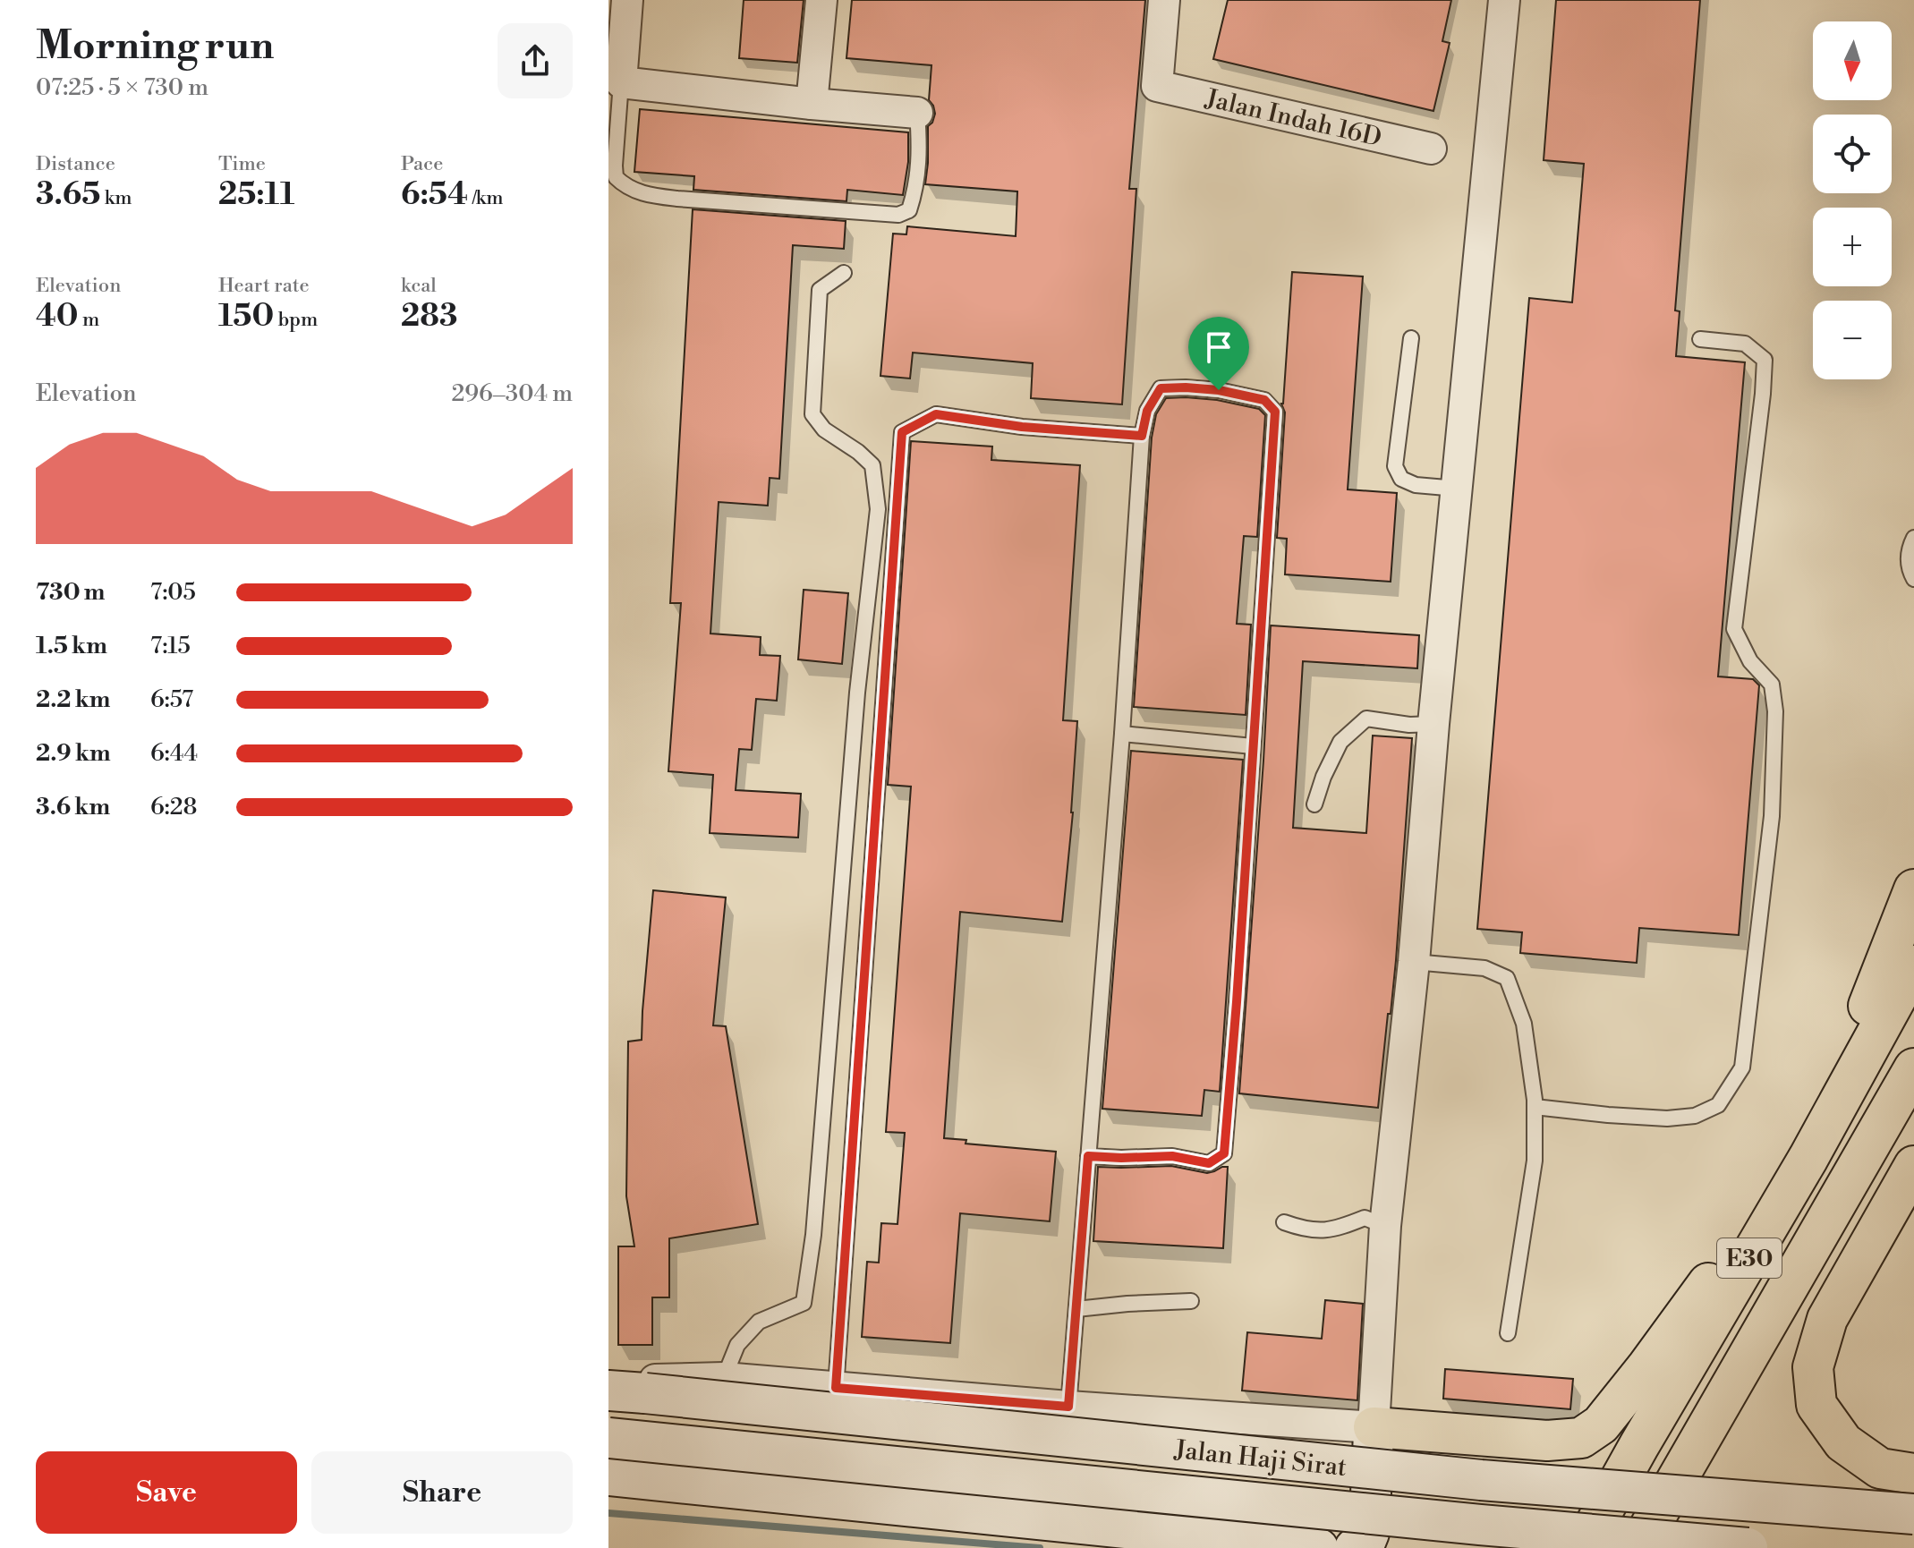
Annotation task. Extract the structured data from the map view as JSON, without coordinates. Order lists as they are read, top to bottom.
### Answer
{
  "streets": {
    "highway": ["E30"],
    "main road": ["Jalan Haji Sirat"],
    "street": ["Jalan Indah 16D"]
  },
  "north": "bottom",
  "page": {
    "heading": ["Morning run", "07:25 · 5 × 730 m"],
    "map_buttons": ["+", "−"],
    "stats": [
      ["Distance", "3.65 km"],
      ["Time", "25:11"],
      ["Pace", "6:54 /km"],
      ["Elevation", "40 m"],
      ["Heart rate", "150 bpm"],
      ["kcal", "283"]
    ],
    "chart": ["Elevation", "296–304 m"],
    "list": [
      {
        "name": "730 m",
        "note": "7:05"
      },
      {
        "name": "1.5 km",
        "note": "7:15"
      },
      {
        "name": "2.2 km",
        "note": "6:57"
      },
      {
        "name": "2.9 km",
        "note": "6:44"
      },
      {
        "name": "3.6 km",
        "note": "6:28"
      }
    ],
    "buttons": ["Save", "Share"]
  }
}
